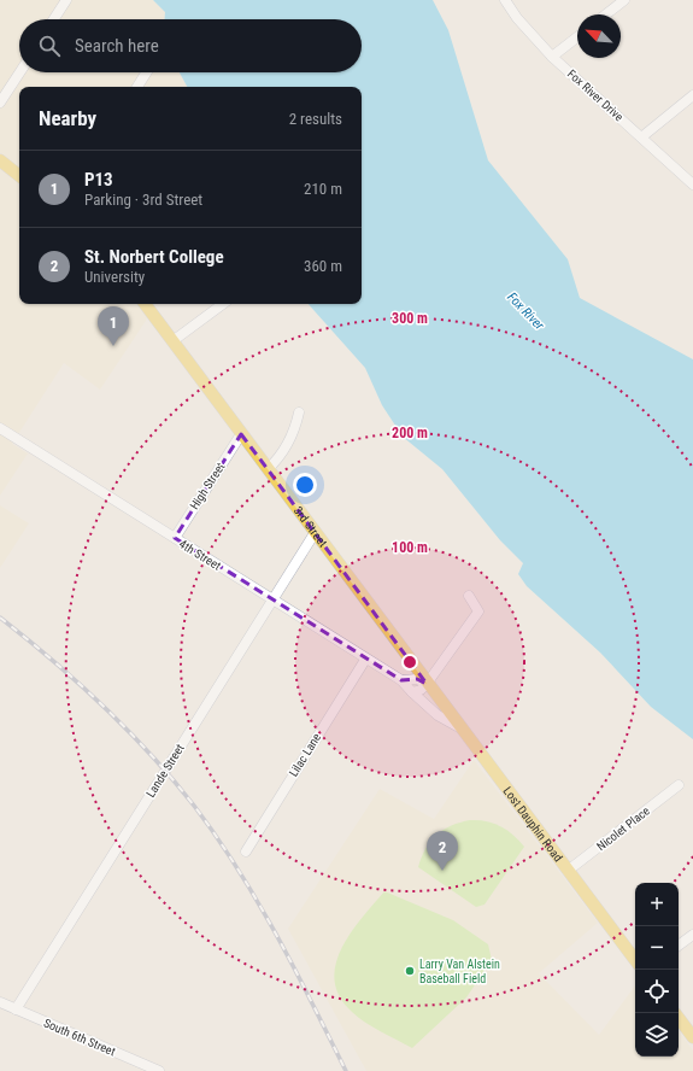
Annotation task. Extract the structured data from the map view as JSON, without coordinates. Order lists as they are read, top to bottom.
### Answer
{
  "streets": {
    "main road": ["3rd Street", "Lost Dauphin Road"],
    "street": [
      "Fox River Drive",
      "High Street",
      "4th Street",
      "Lilac Lane",
      "Lande Street",
      "Nicolet Place",
      "South 6th Street"
    ]
  },
  "crossings": [
    ["High Street", "3rd Street"],
    ["High Street", "4th Street"],
    ["3rd Street", "4th Street"],
    ["3rd Street", "Lande Street"],
    ["3rd Street", "Lost Dauphin Road"],
    ["4th Street", "Lilac Lane"],
    ["4th Street", "Lande Street"],
    ["4th Street", "Lost Dauphin Road"],
    ["Lande Street", "South 6th Street"],
    ["Lost Dauphin Road", "Nicolet Place"]
  ],
  "water": ["Fox River"],
  "places": ["Larry Van Alstein Baseball Field"],
  "north": "top left",
  "page": {
    "search": "Search here",
    "heading": ["Nearby", "2 results"],
    "list": [
      {
        "mark": "1",
        "name": "P13",
        "note": "Parking · 3rd Street",
        "value": "210 m"
      },
      {
        "mark": "2",
        "name": "St. Norbert College",
        "note": "University",
        "value": "360 m"
      }
    ],
    "pins": ["1", "2"],
    "map_buttons": ["+", "−"]
  },
  "rings": ["300 m", "200 m", "100 m"]
}
